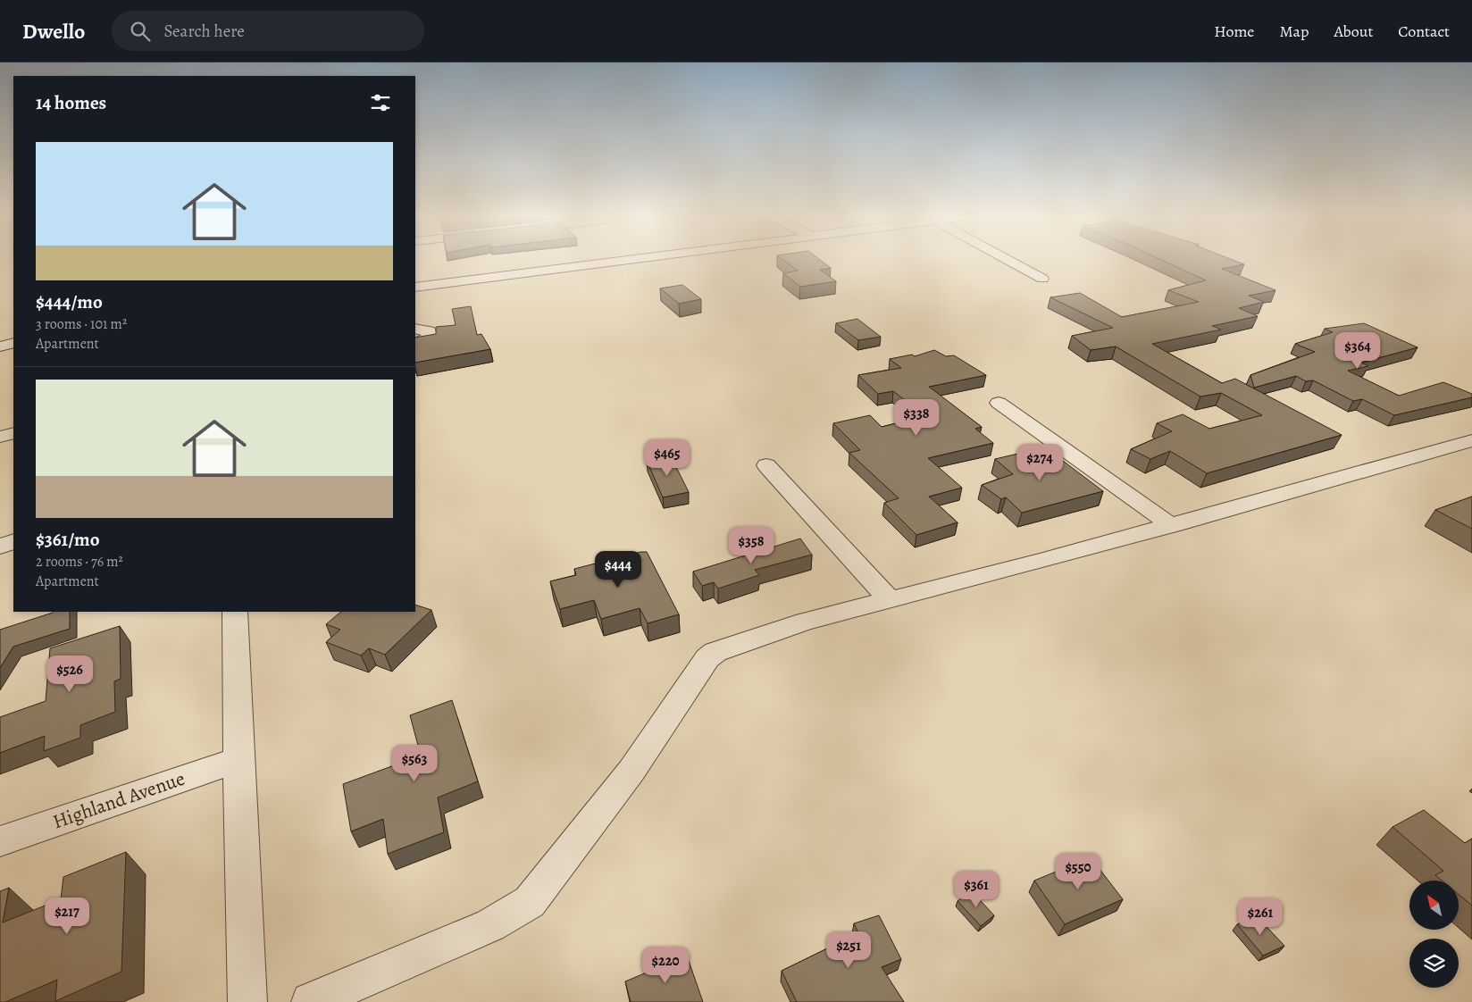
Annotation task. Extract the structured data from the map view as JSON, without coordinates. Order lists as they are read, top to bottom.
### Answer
{
  "streets": {
    "street": ["Highland Avenue"]
  },
  "north": "top left",
  "page": {
    "header": "Dwello",
    "search": "Search here",
    "nav": [
      "Home",
      "Map",
      "About",
      "Contact"
    ],
    "heading": "14 homes",
    "list": [
      {
        "name": "$444/mo",
        "note": "3 rooms · 101 m² · Apartment"
      },
      {
        "name": "$361/mo",
        "note": "2 rooms · 76 m² · Apartment"
      }
    ],
    "price": [
      "$364",
      "$338",
      "$465",
      "$274",
      "$358",
      "$444",
      "$526",
      "$563",
      "$550",
      "$361",
      "$217",
      "$261",
      "$251",
      "$220"
    ]
  }
}
